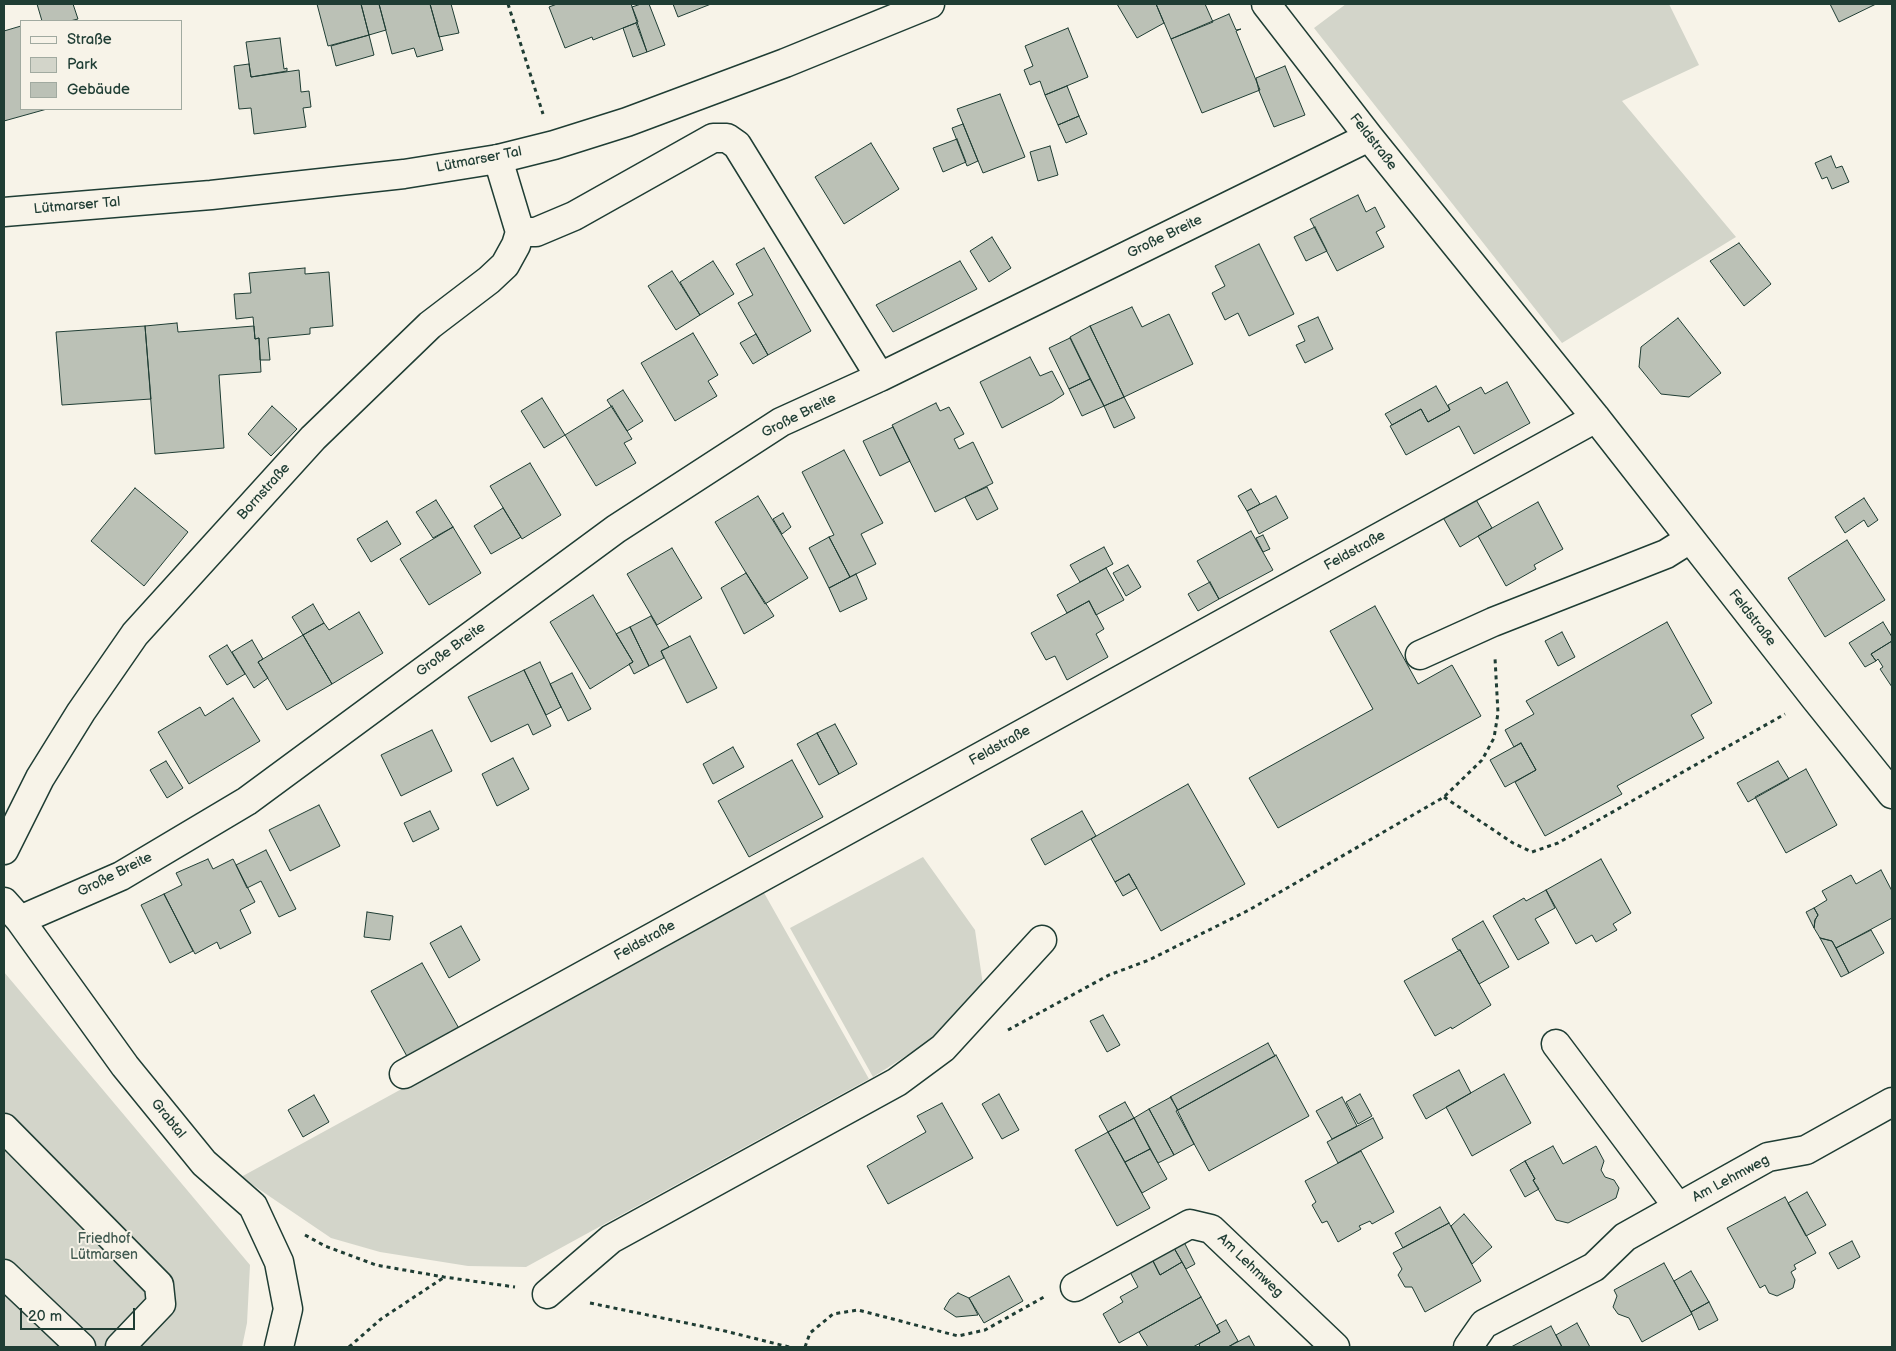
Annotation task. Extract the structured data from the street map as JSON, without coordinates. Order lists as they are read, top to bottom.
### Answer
{
  "streets": {
    "street": [
      "Feldstraße",
      "Lütmarser Tal",
      "Große Breite",
      "Bornstraße",
      "Grabtal",
      "Am Lehmweg"
    ]
  },
  "crossings": [
    ["Feldstraße", "Große Breite"],
    ["Große Breite", "Grabtal"]
  ],
  "parks": ["Friedhof Lütmarsen"],
  "legend": ["Straße", "Park", "Gebäude"],
  "scale_bar": "20 m"
}
